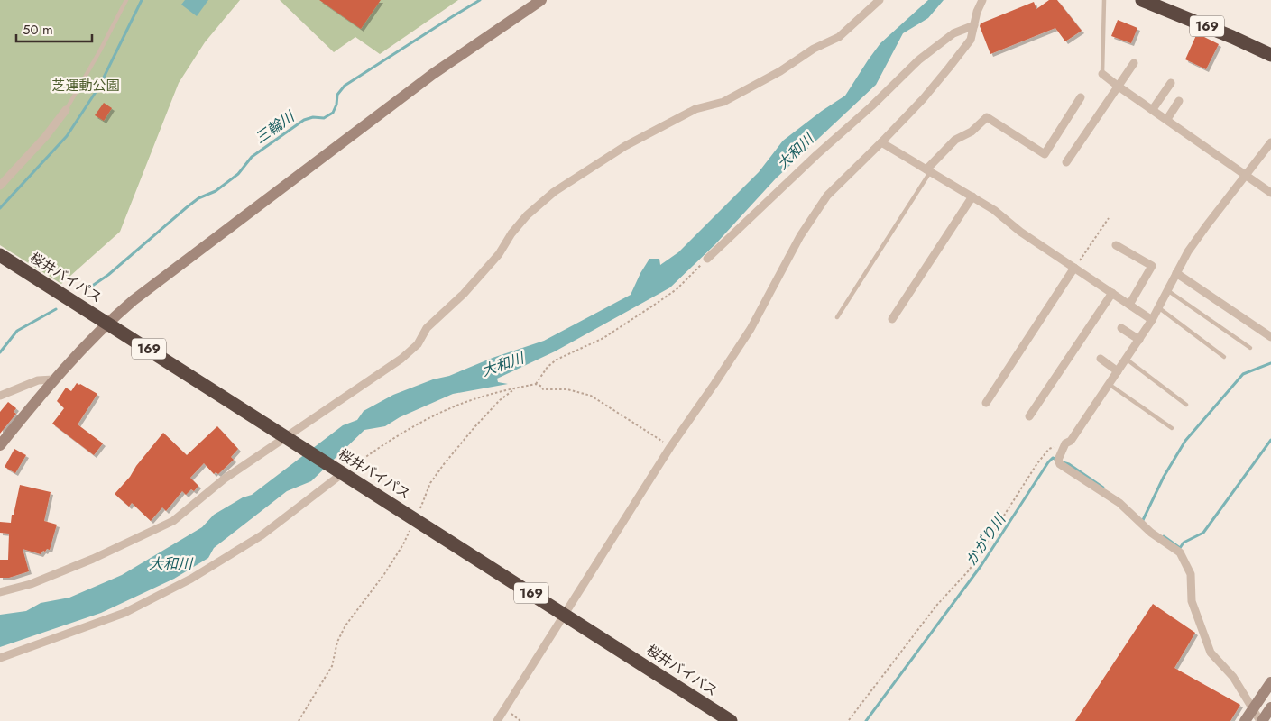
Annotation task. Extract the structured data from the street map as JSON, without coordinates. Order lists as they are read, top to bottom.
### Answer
{
  "streets": {
    "highway": ["169", "桜井バイパス"]
  },
  "water": ["三輪川", "大和川", "かがり川"],
  "parks": ["芝運動公園"],
  "scale_bar": "50 m"
}
